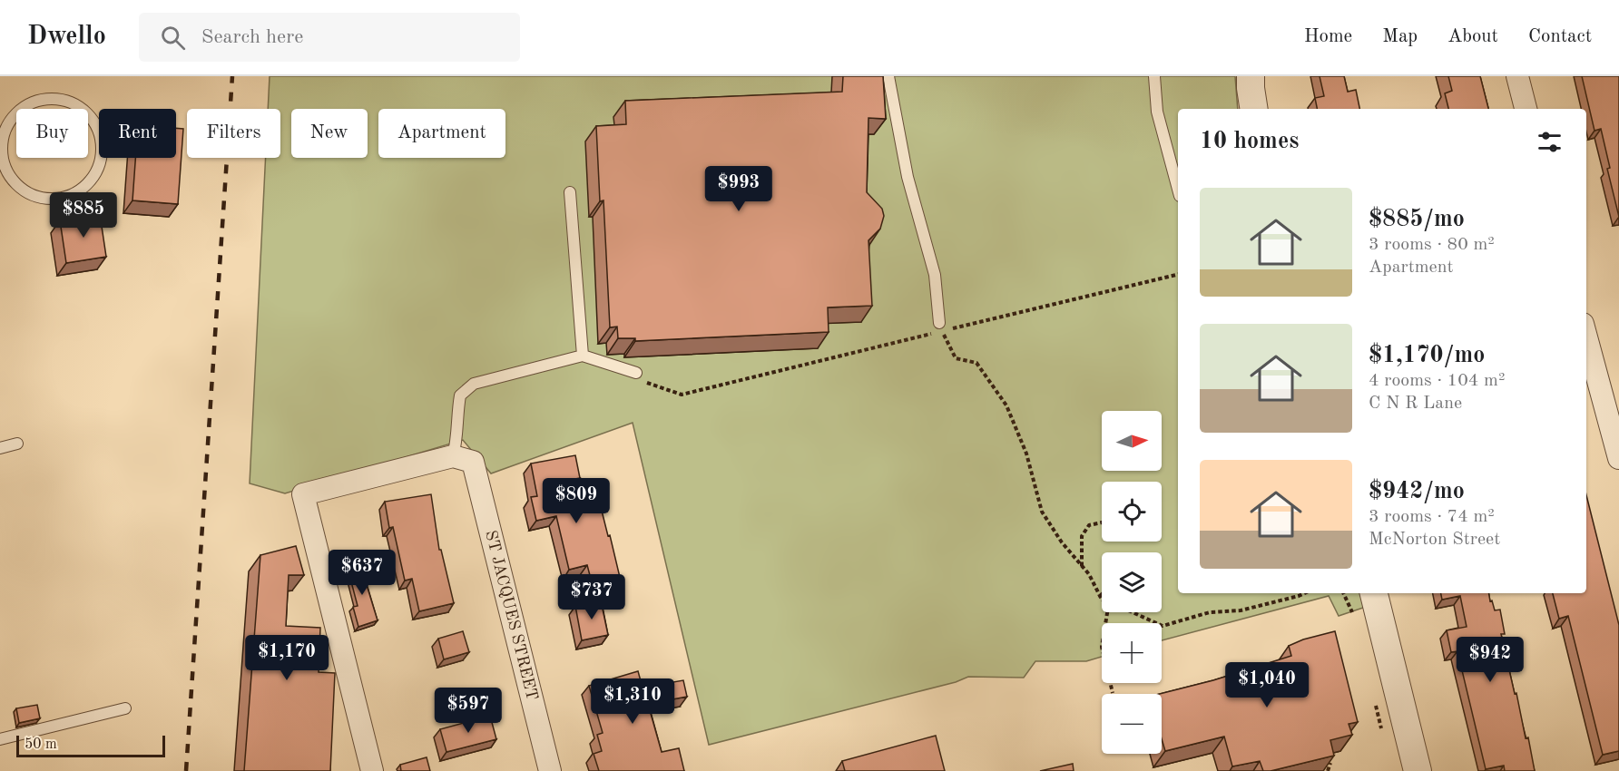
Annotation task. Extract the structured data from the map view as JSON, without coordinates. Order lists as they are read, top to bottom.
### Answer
{
  "streets": {
    "street": ["ST JACQUES STREET"]
  },
  "scale_bar": "50 m",
  "north": "right",
  "page": {
    "header": "Dwello",
    "search": "Search here",
    "nav": [
      "Home",
      "Map",
      "About",
      "Contact"
    ],
    "chip": [
      "Buy",
      "Rent",
      "Filters",
      "New",
      "Apartment"
    ],
    "heading": "10 homes",
    "price": [
      "$993",
      "$885",
      "$809",
      "$637",
      "$737",
      "$1,170",
      "$942",
      "$1,040",
      "$1,310",
      "$597"
    ],
    "list": [
      {
        "name": "$885/mo",
        "note": "3 rooms · 80 m² · Apartment"
      },
      {
        "name": "$1,170/mo",
        "note": "4 rooms · 104 m² · C N R Lane"
      },
      {
        "name": "$942/mo",
        "note": "3 rooms · 74 m² · McNorton Street"
      }
    ],
    "map_buttons": ["+", "−"],
    "scale": "50 m"
  }
}
